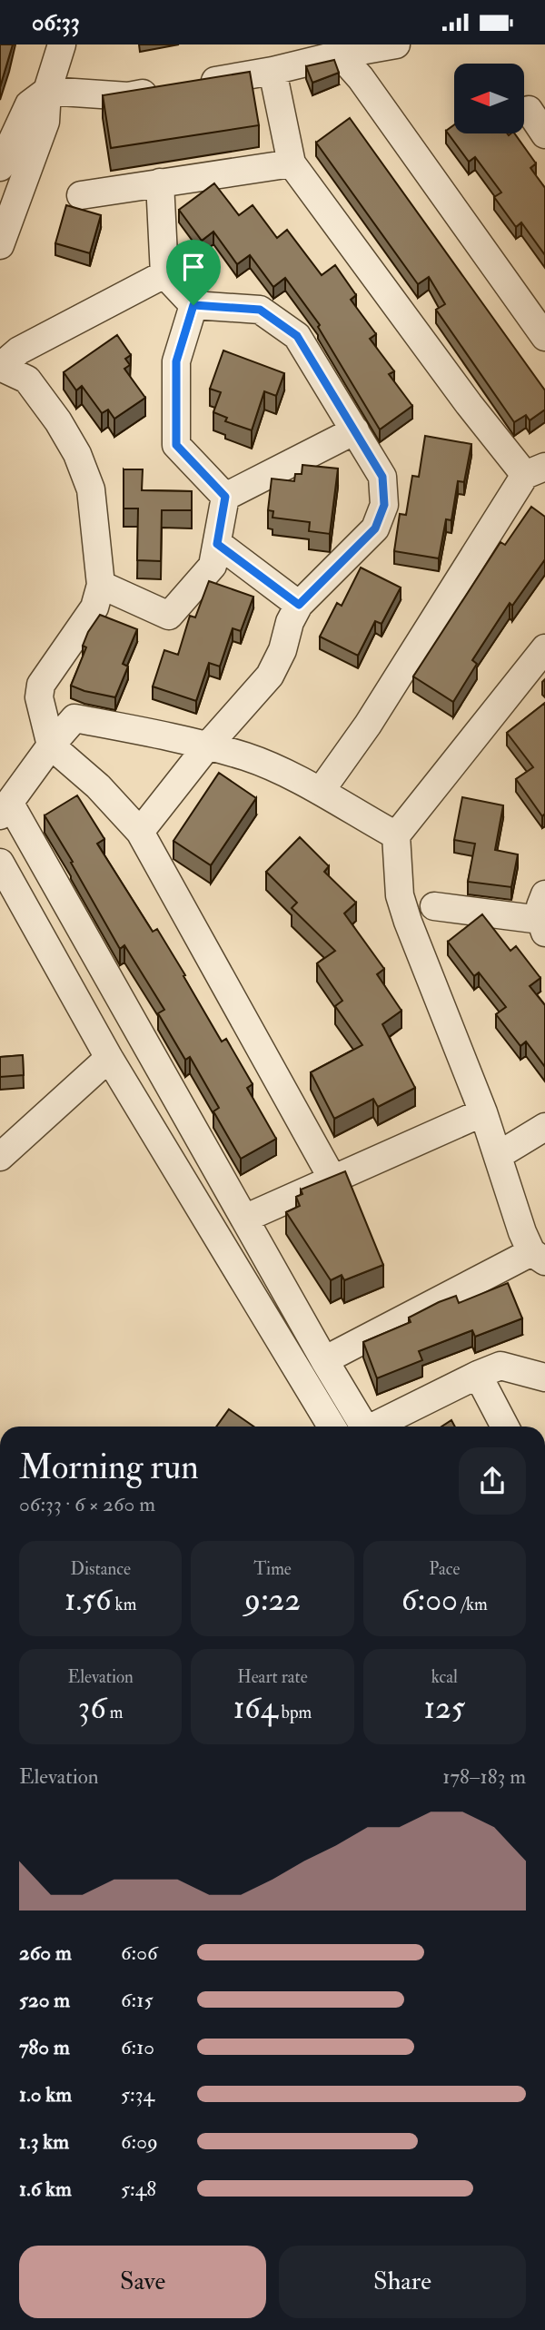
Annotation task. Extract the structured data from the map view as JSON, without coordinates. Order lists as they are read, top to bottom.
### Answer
{
  "north": "left",
  "page": {
    "status": "06:33",
    "heading": ["Morning run", "06:33 · 6 × 260 m"],
    "stats": [
      ["Distance", "1.56 km"],
      ["Time", "9:22"],
      ["Pace", "6:00 /km"],
      ["Elevation", "36 m"],
      ["Heart rate", "164 bpm"],
      ["kcal", "125"]
    ],
    "chart": ["Elevation", "178–183 m"],
    "list": [
      {
        "name": "260 m",
        "note": "6:06"
      },
      {
        "name": "520 m",
        "note": "6:15"
      },
      {
        "name": "780 m",
        "note": "6:10"
      },
      {
        "name": "1.0 km",
        "note": "5:34"
      },
      {
        "name": "1.3 km",
        "note": "6:09"
      },
      {
        "name": "1.6 km",
        "note": "5:48"
      }
    ],
    "buttons": ["Save", "Share"]
  }
}
